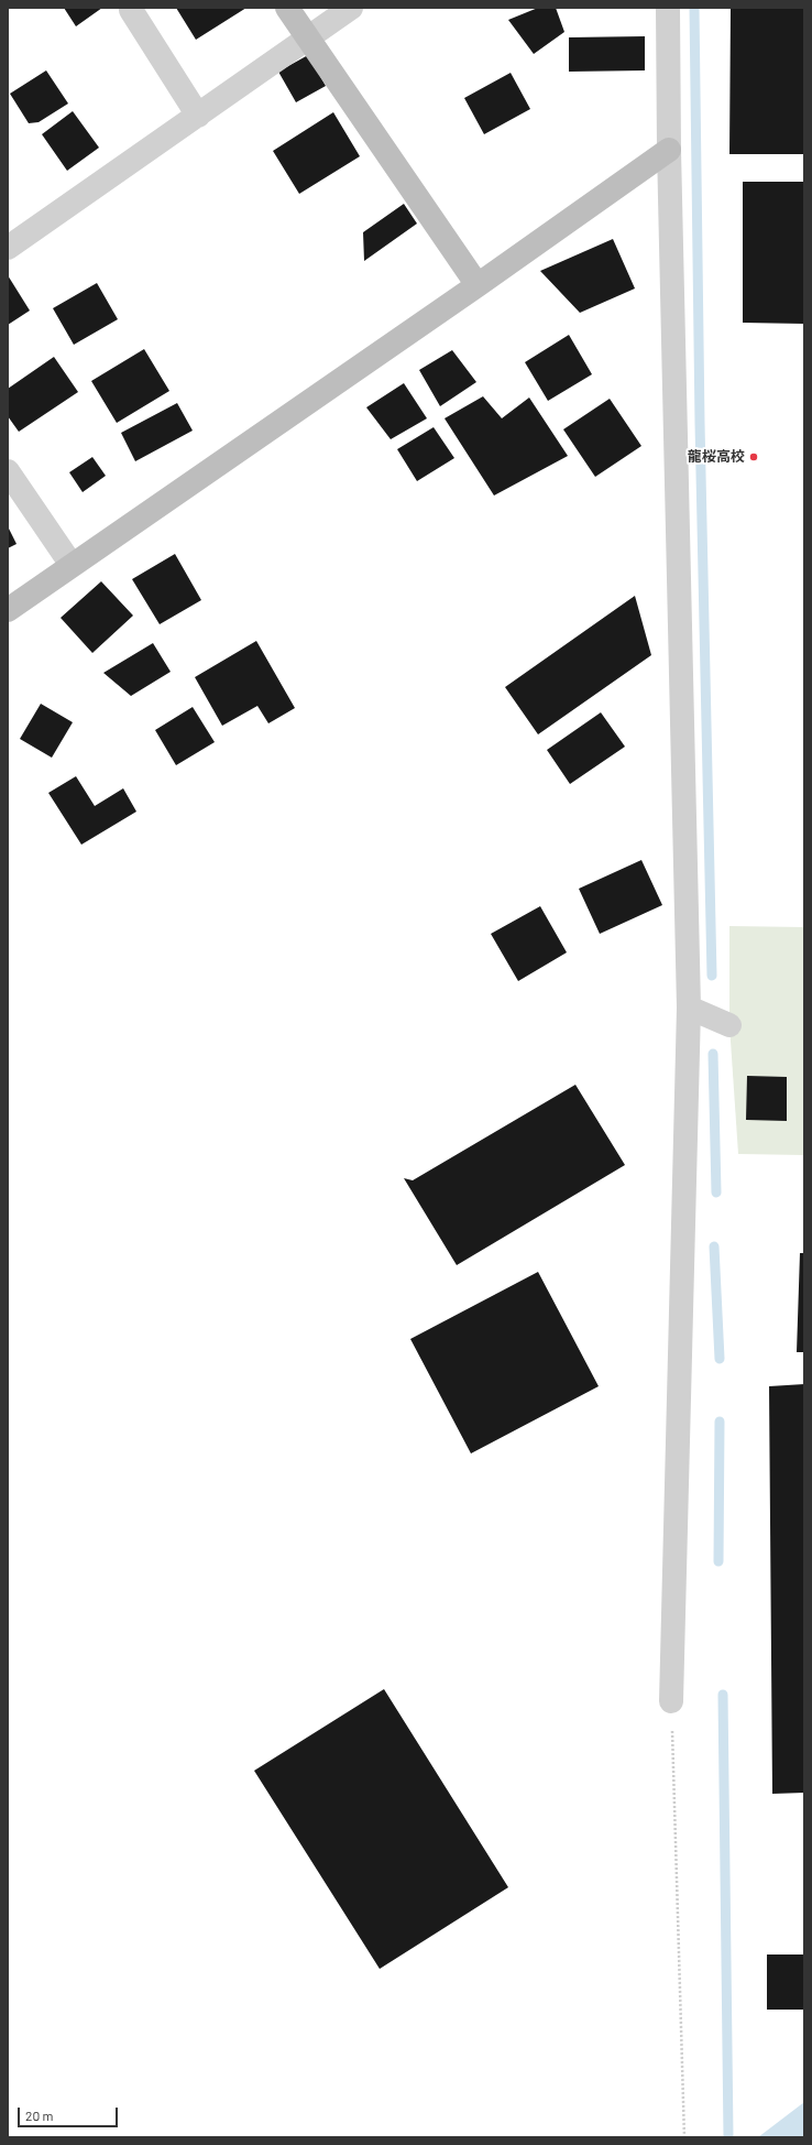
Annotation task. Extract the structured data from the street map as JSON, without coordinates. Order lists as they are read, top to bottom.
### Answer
{
  "places": ["龍桜高校"],
  "scale_bar": "20 m"
}
